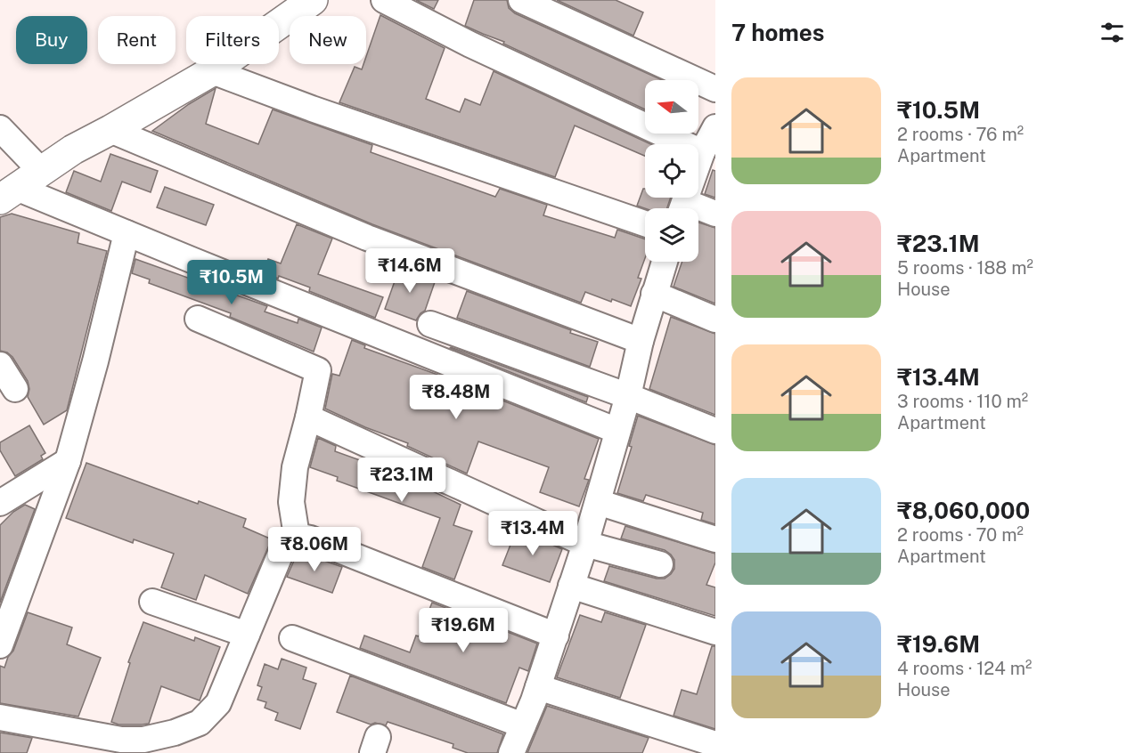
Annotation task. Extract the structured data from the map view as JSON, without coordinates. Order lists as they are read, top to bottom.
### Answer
{
  "north": "left",
  "page": {
    "heading": "7 homes",
    "chip": [
      "Buy",
      "Rent",
      "Filters",
      "New"
    ],
    "list": [
      {
        "name": "₹10.5M",
        "note": "2 rooms · 76 m² · Apartment"
      },
      {
        "name": "₹23.1M",
        "note": "5 rooms · 188 m² · House"
      },
      {
        "name": "₹13.4M",
        "note": "3 rooms · 110 m² · Apartment"
      },
      {
        "name": "₹8,060,000",
        "note": "2 rooms · 70 m² · Apartment"
      },
      {
        "name": "₹19.6M",
        "note": "4 rooms · 124 m² · House"
      }
    ],
    "price": [
      "₹14.6M",
      "₹10.5M",
      "₹8.48M",
      "₹23.1M",
      "₹13.4M",
      "₹8.06M",
      "₹19.6M"
    ]
  }
}
